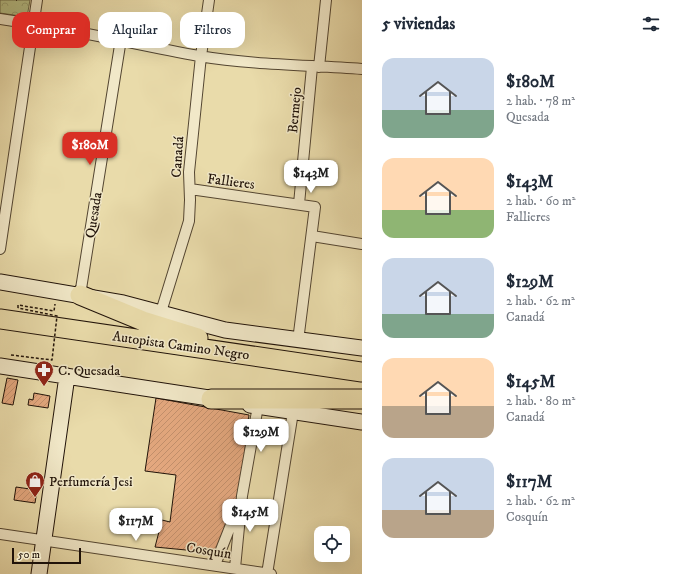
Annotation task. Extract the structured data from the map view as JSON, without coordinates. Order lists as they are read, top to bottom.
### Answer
{
  "streets": {
    "highway": ["Autopista Camino Negro"],
    "street": [
      "Bermejo",
      "Canadá",
      "Fallieres",
      "Quesada",
      "Cosquín"
    ]
  },
  "crossings": [
    ["Bermejo", "Fallieres"],
    ["Canadá", "Fallieres"]
  ],
  "places": {
    "pharmacy": ["C. Quesada"],
    "shop": ["Perfumería Jesi"]
  },
  "scale_bar": "50 m",
  "page": {
    "heading": "5 viviendas",
    "chip": ["Comprar", "Alquilar", "Filtros"],
    "list": [
      {
        "name": "$180M",
        "note": "2 hab. · 78 m² · Quesada"
      },
      {
        "name": "$143M",
        "note": "2 hab. · 60 m² · Fallieres"
      },
      {
        "name": "$129M",
        "note": "2 hab. · 62 m² · Canadá"
      },
      {
        "name": "$145M",
        "note": "2 hab. · 80 m² · Canadá"
      },
      {
        "name": "$117M",
        "note": "2 hab. · 62 m² · Cosquín"
      }
    ],
    "price": [
      "$180M",
      "$143M",
      "$129M",
      "$145M",
      "$117M"
    ],
    "scale": "50 m"
  }
}
